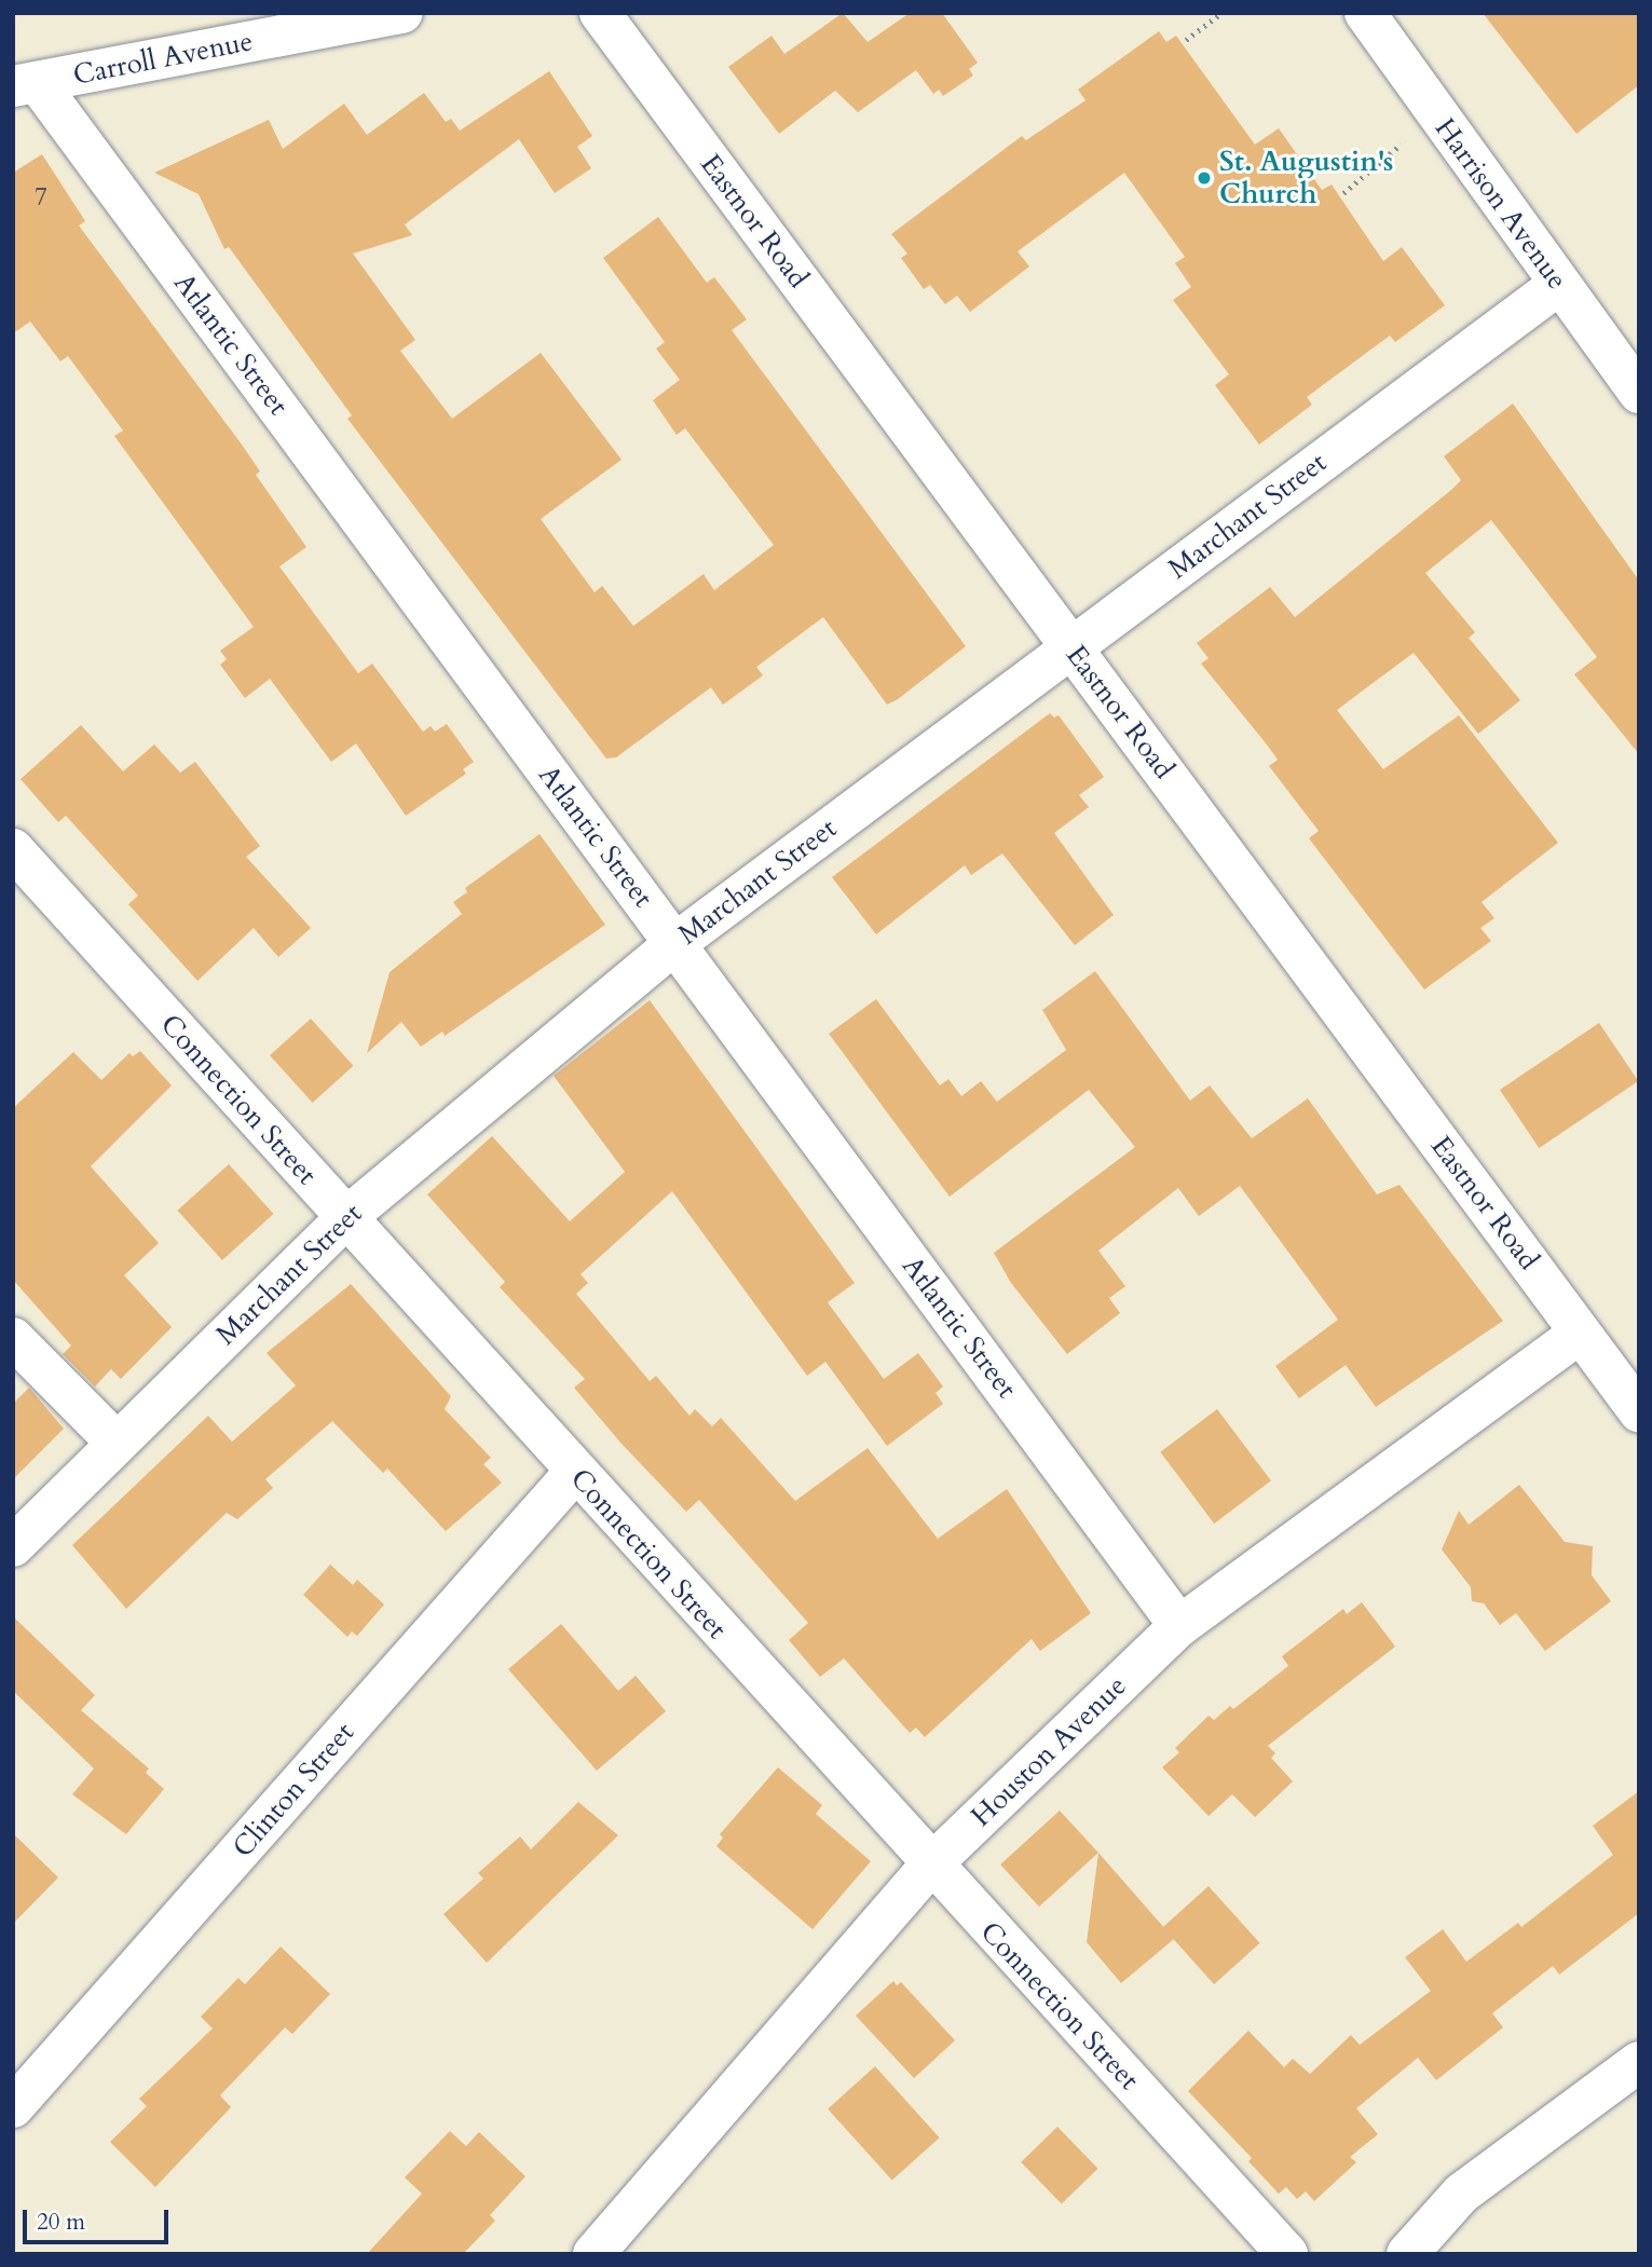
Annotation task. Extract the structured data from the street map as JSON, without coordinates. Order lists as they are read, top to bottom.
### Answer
{
  "streets": {
    "street": [
      "Carroll Avenue",
      "Harrison Avenue",
      "Eastnor Road",
      "Atlantic Street",
      "Marchant Street",
      "Connection Street",
      "Houston Avenue",
      "Clinton Street"
    ]
  },
  "crossings": [
    ["Carroll Avenue", "Atlantic Street"],
    ["Harrison Avenue", "Marchant Street"],
    ["Eastnor Road", "Marchant Street"],
    ["Eastnor Road", "Houston Avenue"],
    ["Atlantic Street", "Marchant Street"],
    ["Atlantic Street", "Houston Avenue"],
    ["Marchant Street", "Connection Street"],
    ["Connection Street", "Houston Avenue"],
    ["Connection Street", "Clinton Street"]
  ],
  "places": ["St. Augustin's Church"],
  "house_numbers": ["7"],
  "scale_bar": "20 m"
}
